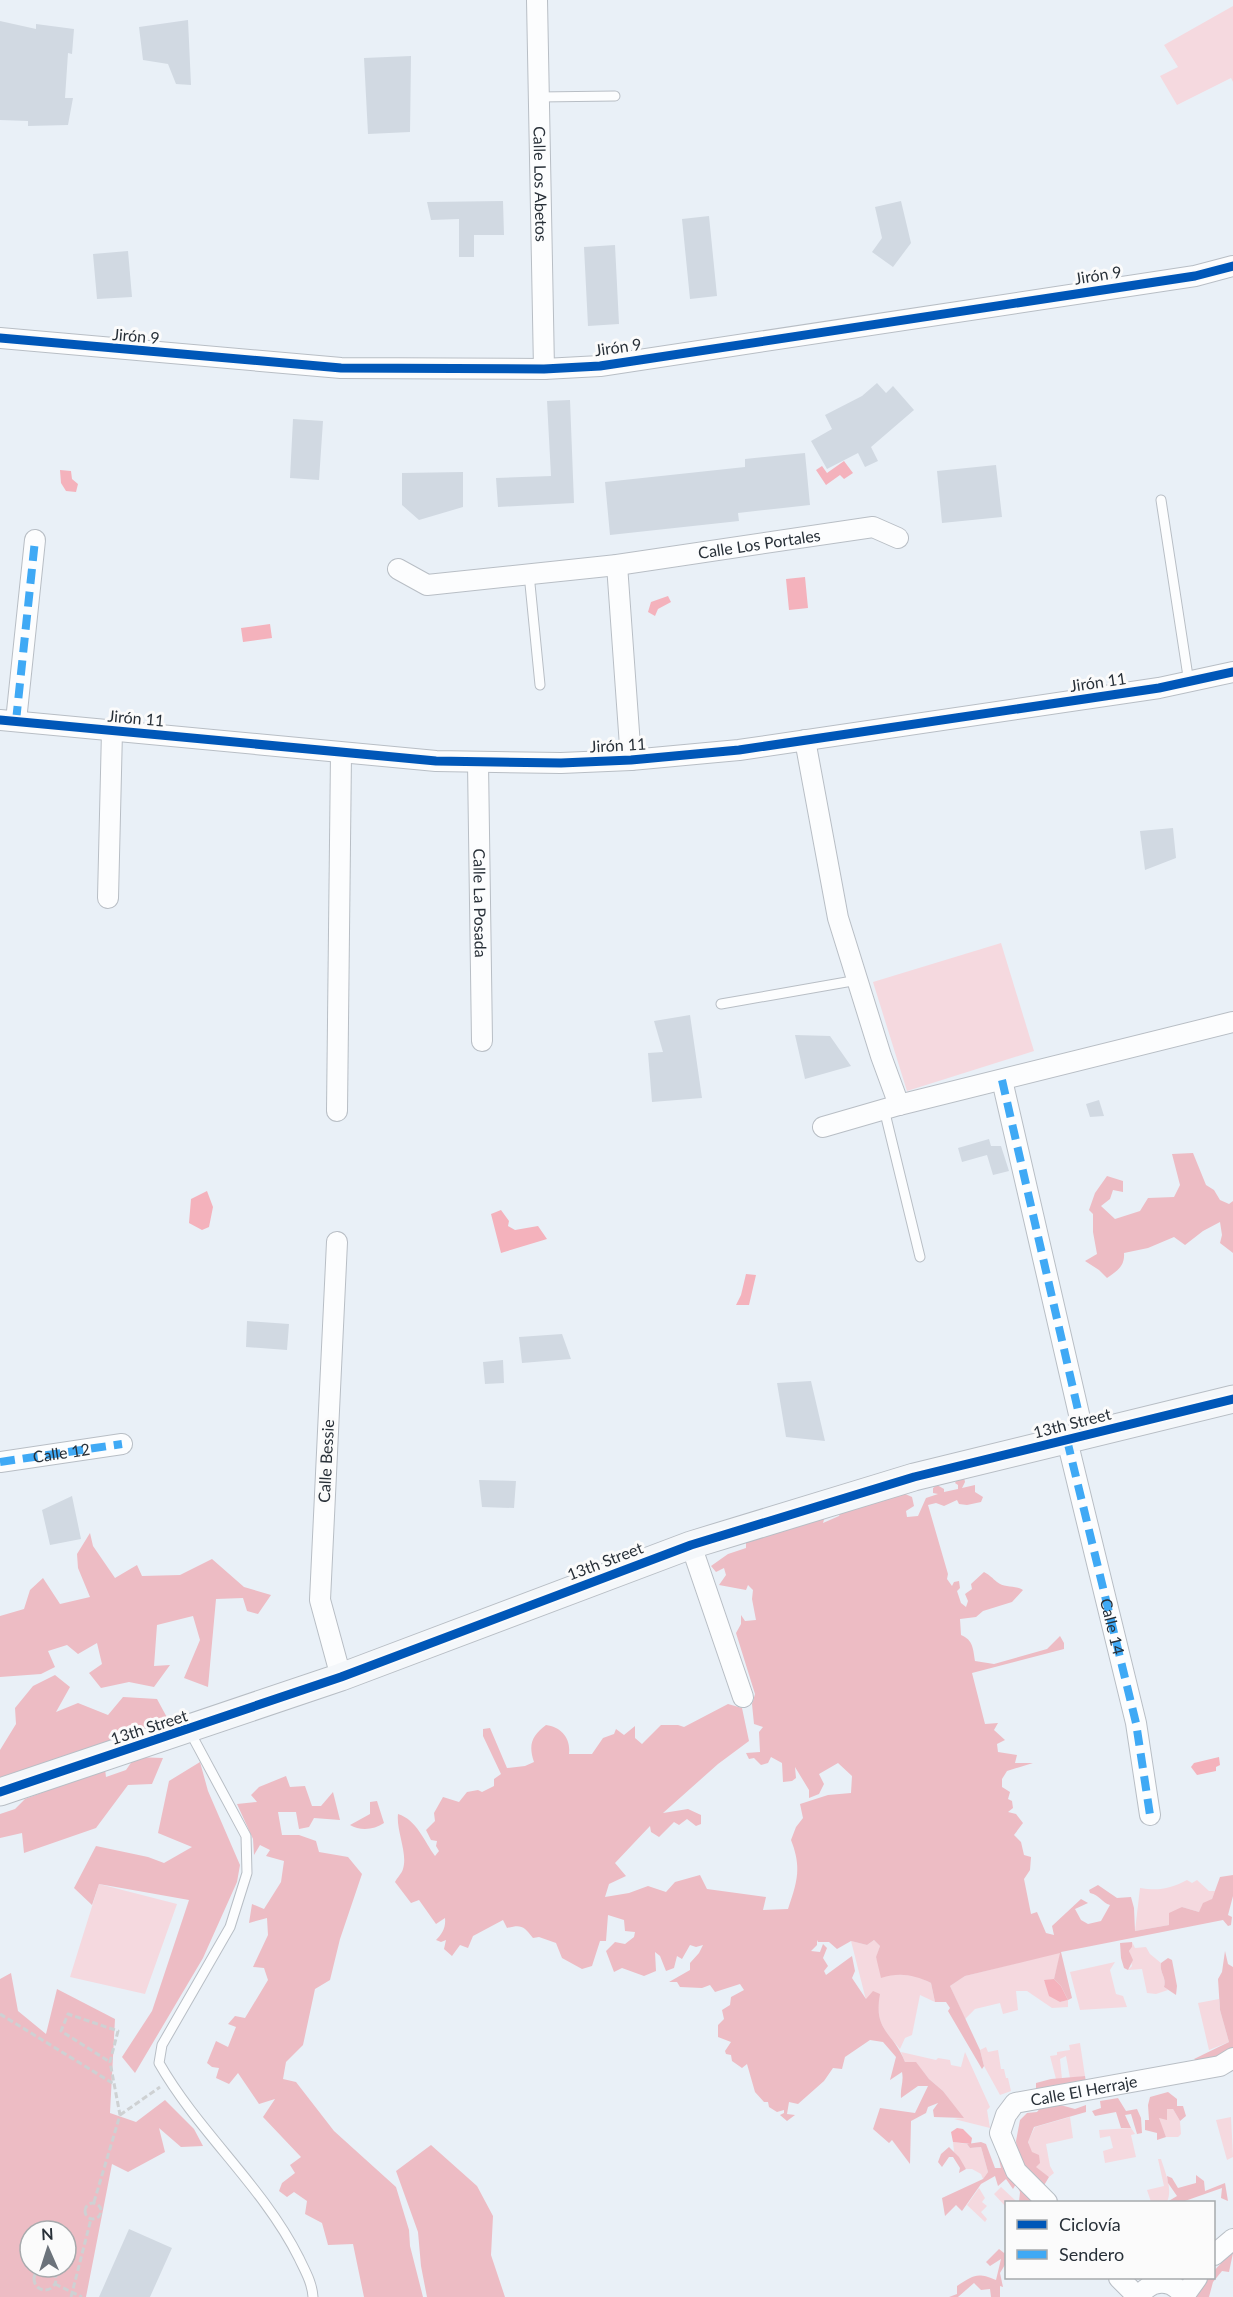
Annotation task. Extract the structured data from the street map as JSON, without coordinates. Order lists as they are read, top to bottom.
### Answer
{
  "streets": {
    "street": [
      "Calle Los Abetos",
      "Jirón 9",
      "Calle Los Portales",
      "Jirón 11",
      "Calle La Posada",
      "13th Street",
      "Calle 12",
      "Calle Bessie",
      "Calle 14",
      "Calle El Herraje"
    ]
  },
  "crossings": [
    ["Calle Los Abetos", "Jirón 9"],
    ["Jirón 11", "Calle La Posada"],
    ["13th Street", "Calle Bessie"],
    ["13th Street", "Calle 14"]
  ],
  "legend": ["Ciclovía", "Sendero"],
  "north": "top"
}
